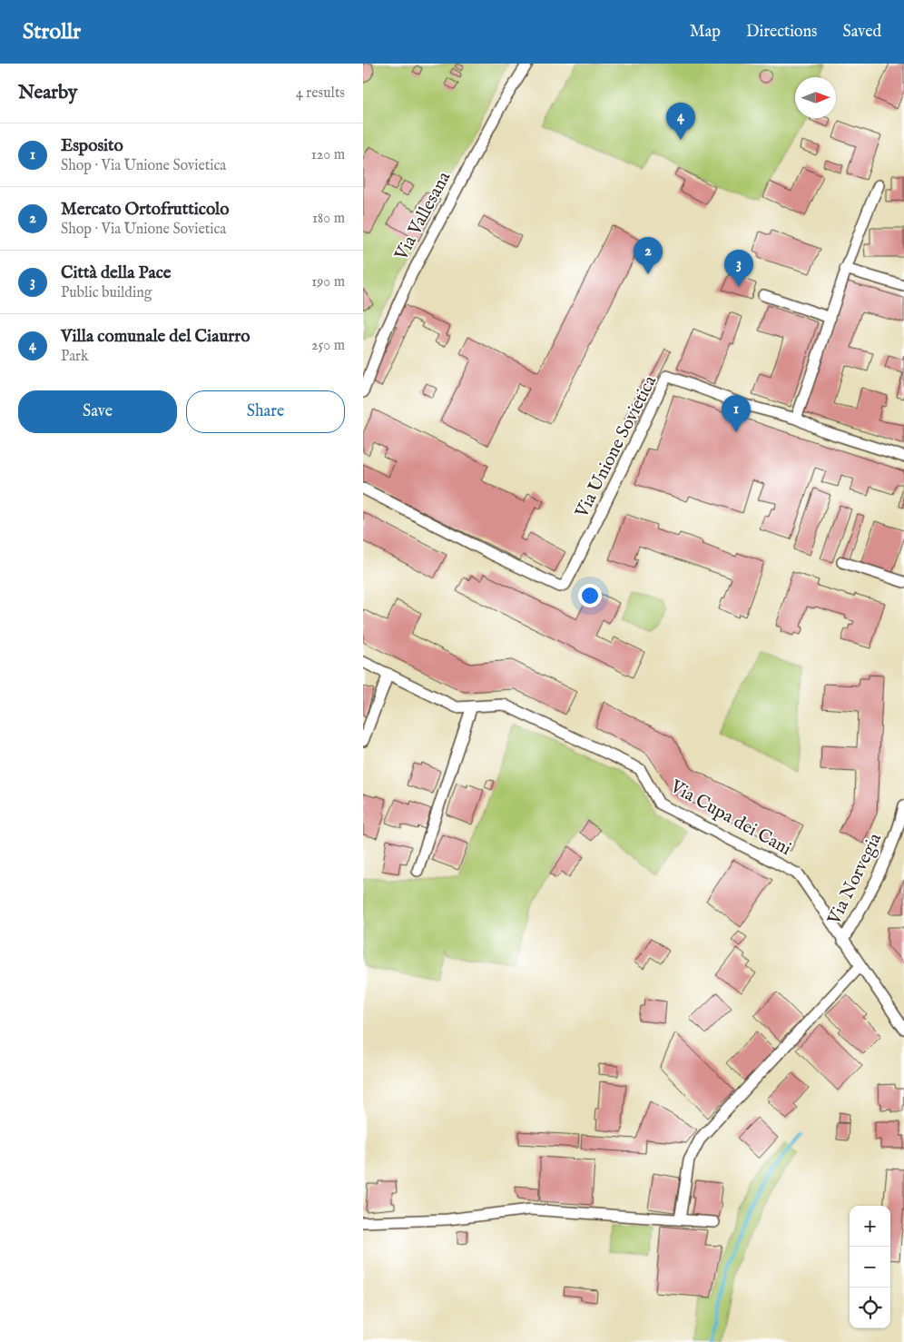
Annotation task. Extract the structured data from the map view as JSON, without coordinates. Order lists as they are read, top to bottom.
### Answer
{
  "streets": {
    "street": [
      "Via Vallesana",
      "Via Unione Sovietica",
      "Via Cupa dei Cani",
      "Via Norvegia"
    ]
  },
  "crossings": [
    ["Via Cupa dei Cani", "Via Norvegia"]
  ],
  "north": "right",
  "page": {
    "header": "Strollr",
    "nav": ["Map", "Directions", "Saved"],
    "heading": ["Nearby", "4 results"],
    "pins": [
      "4",
      "2",
      "3",
      "1"
    ],
    "list": [
      {
        "mark": "1",
        "name": "Esposito",
        "note": "Shop · Via Unione Sovietica",
        "value": "120 m"
      },
      {
        "mark": "2",
        "name": "Mercato Ortofrutticolo",
        "note": "Shop · Via Unione Sovietica",
        "value": "180 m"
      },
      {
        "mark": "3",
        "name": "Città della Pace",
        "note": "Public building",
        "value": "190 m"
      },
      {
        "mark": "4",
        "name": "Villa comunale del Ciaurro",
        "note": "Park",
        "value": "250 m"
      }
    ],
    "buttons": ["Save", "Share"],
    "map_buttons": ["+", "−"]
  }
}
